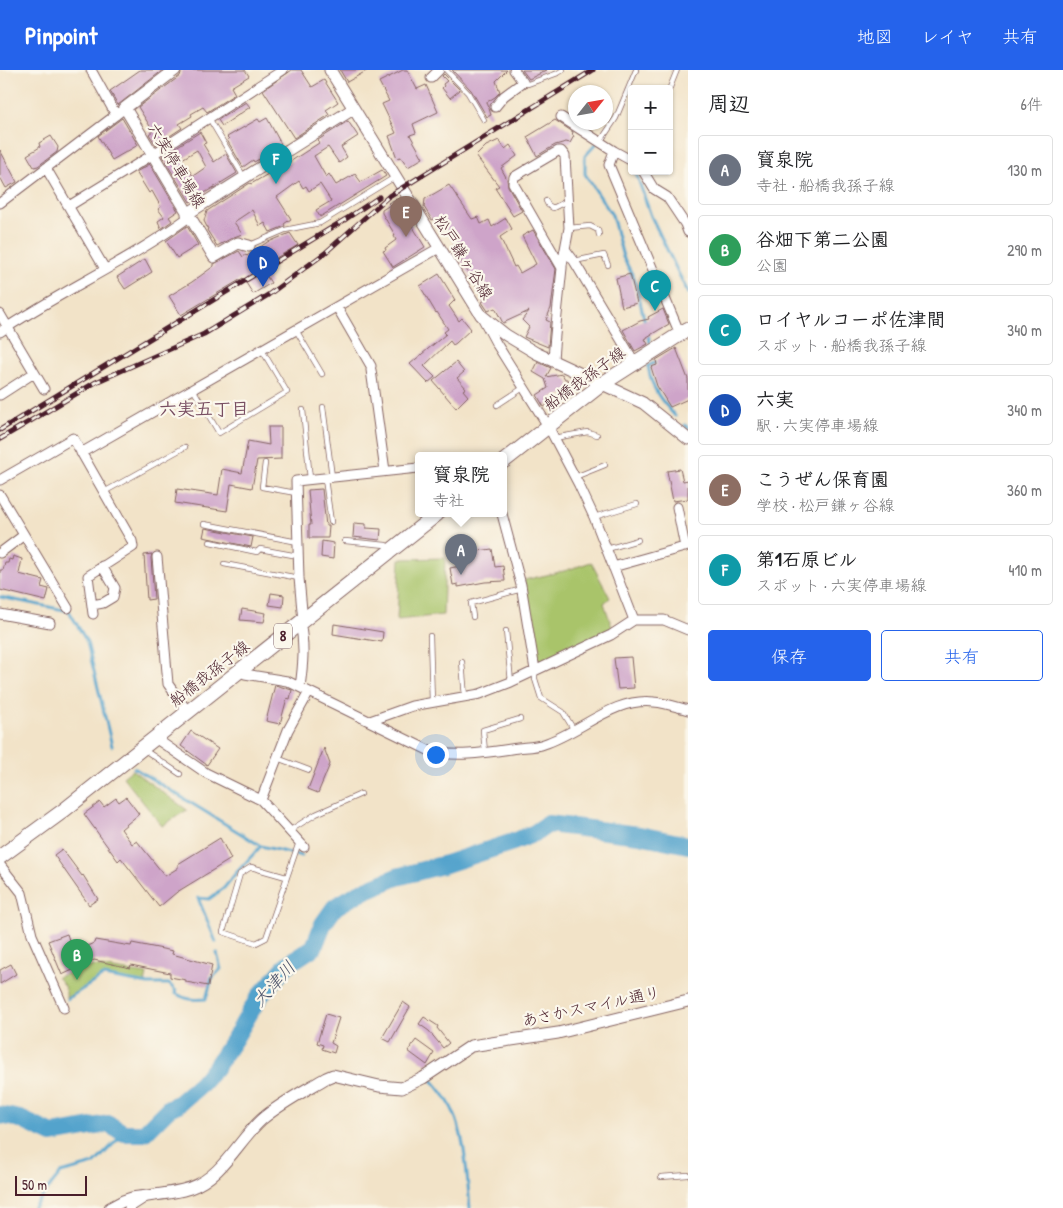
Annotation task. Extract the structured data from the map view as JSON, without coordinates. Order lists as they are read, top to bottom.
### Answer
{
  "streets": {
    "main road": ["船橋我孫子線", "8"],
    "street": ["六実停車場線", "松戸鎌ヶ谷線", "あさかスマイル通り"]
  },
  "crossings": [
    ["松戸鎌ヶ谷線", "船橋我孫子線"]
  ],
  "districts": ["六実五丁目"],
  "water": ["大津川"],
  "scale_bar": "50 m",
  "north": "top right",
  "page": {
    "header": "Pinpoint",
    "nav": ["地図", "レイヤ", "共有"],
    "heading": ["周辺", "6件"],
    "map_buttons": ["+", "−"],
    "list": [
      {
        "mark": "A",
        "name": "寳泉院",
        "note": "寺社 · 船橋我孫子線",
        "value": "130 m"
      },
      {
        "mark": "B",
        "name": "谷畑下第二公園",
        "note": "公園",
        "value": "290 m"
      },
      {
        "mark": "C",
        "name": "ロイヤルコーポ佐津間",
        "note": "スポット · 船橋我孫子線",
        "value": "340 m"
      },
      {
        "mark": "D",
        "name": "六実",
        "note": "駅 · 六実停車場線",
        "value": "340 m"
      },
      {
        "mark": "E",
        "name": "こうぜん保育園",
        "note": "学校 · 松戸鎌ヶ谷線",
        "value": "360 m"
      },
      {
        "mark": "F",
        "name": "第1石原ビル",
        "note": "スポット · 六実停車場線",
        "value": "410 m"
      }
    ],
    "pins": [
      "F",
      "E",
      "D",
      "C",
      "A",
      "B"
    ],
    "popup": ["寳泉院", "寺社"],
    "buttons": ["保存", "共有"],
    "scale": "50 m"
  }
}
